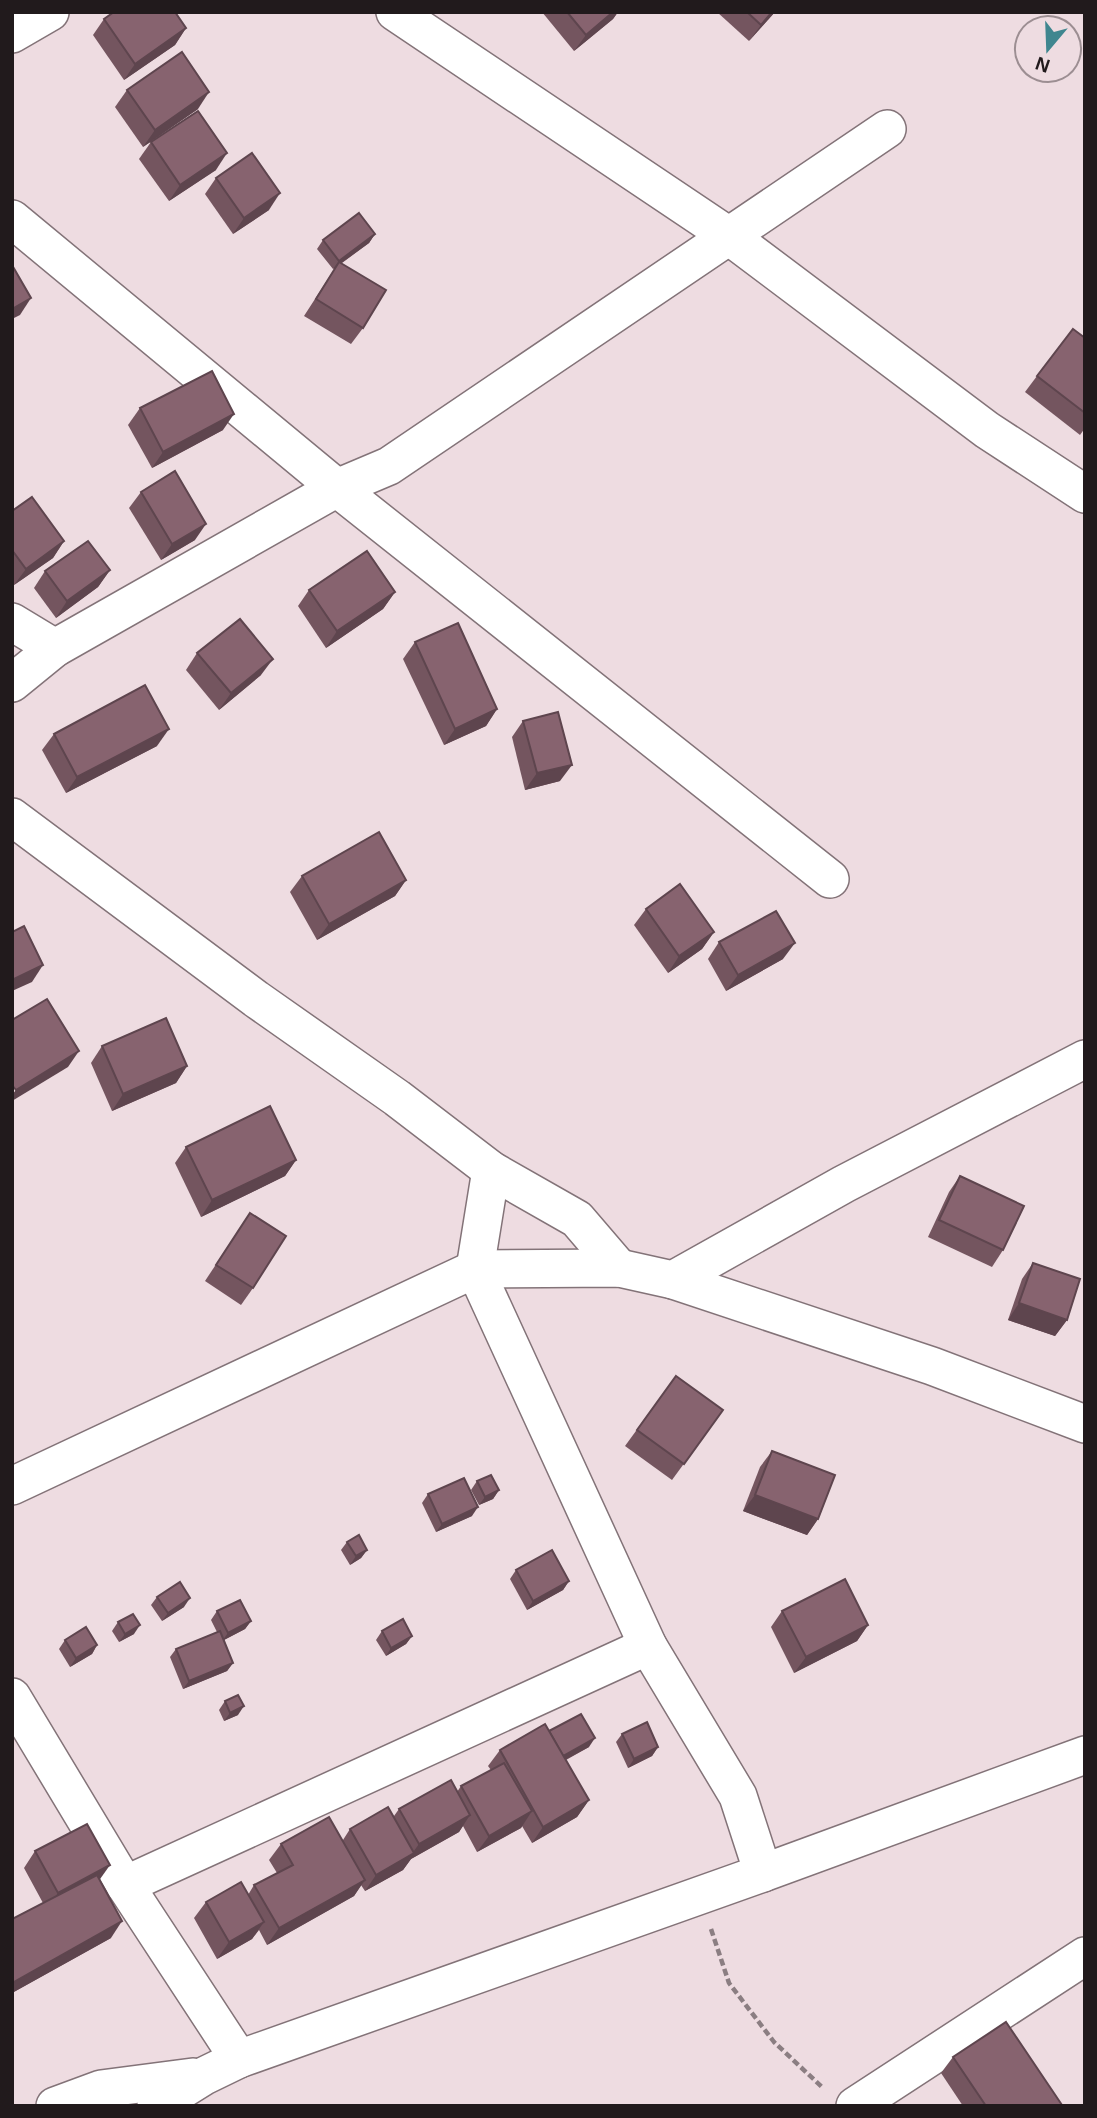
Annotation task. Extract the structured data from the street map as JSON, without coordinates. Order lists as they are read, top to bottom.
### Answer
{
  "north": "bottom"
}
